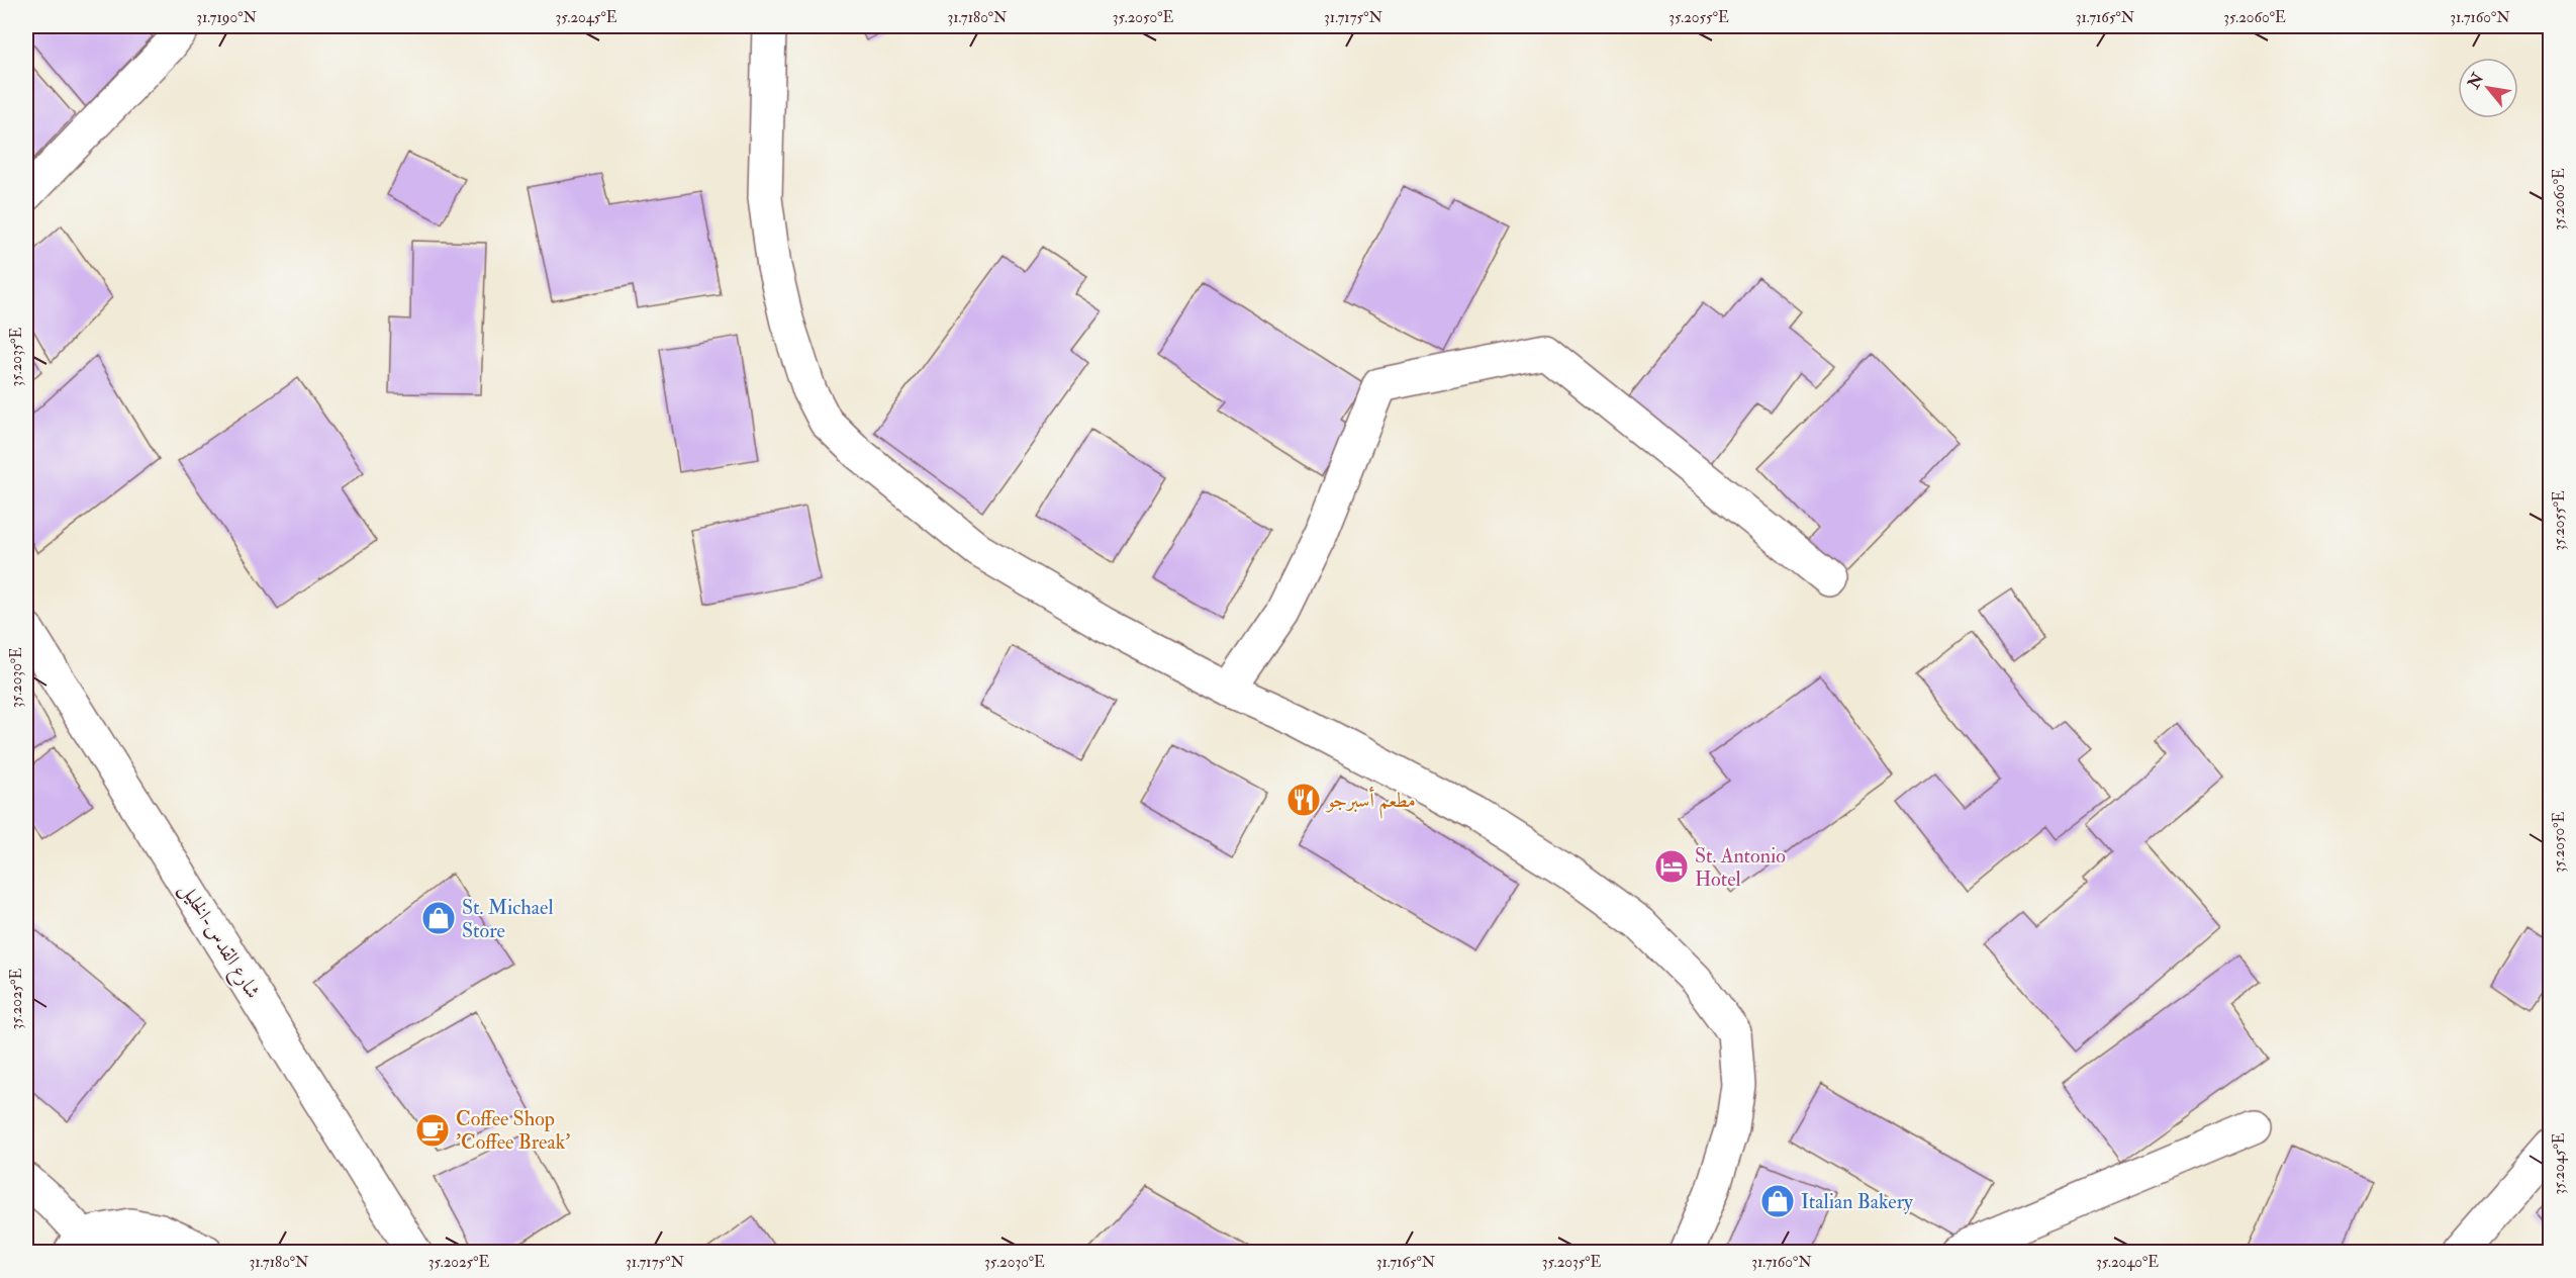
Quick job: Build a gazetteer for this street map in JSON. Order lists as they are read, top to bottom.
{
  "streets": {
    "street": ["شارع القدس-الخليل"]
  },
  "places": {
    "restaurant": ["مطعم أسبرجو"],
    "hotel": ["St. Antonio Hotel"],
    "shop": ["St. Michael Store", "Italian Bakery"],
    "cafe": ["Coffee Shop 'Coffee Break'"]
  },
  "north": "top left",
  "coordinates": [
    "31.7190°N",
    "35.2045°E",
    "31.7180°N",
    "35.2050°E",
    "31.7175°N",
    "35.2055°E",
    "31.7165°N",
    "35.2060°E",
    "31.7160°N",
    "35.2035°E",
    "35.2030°E",
    "35.2025°E",
    "35.2040°E"
  ]
}
